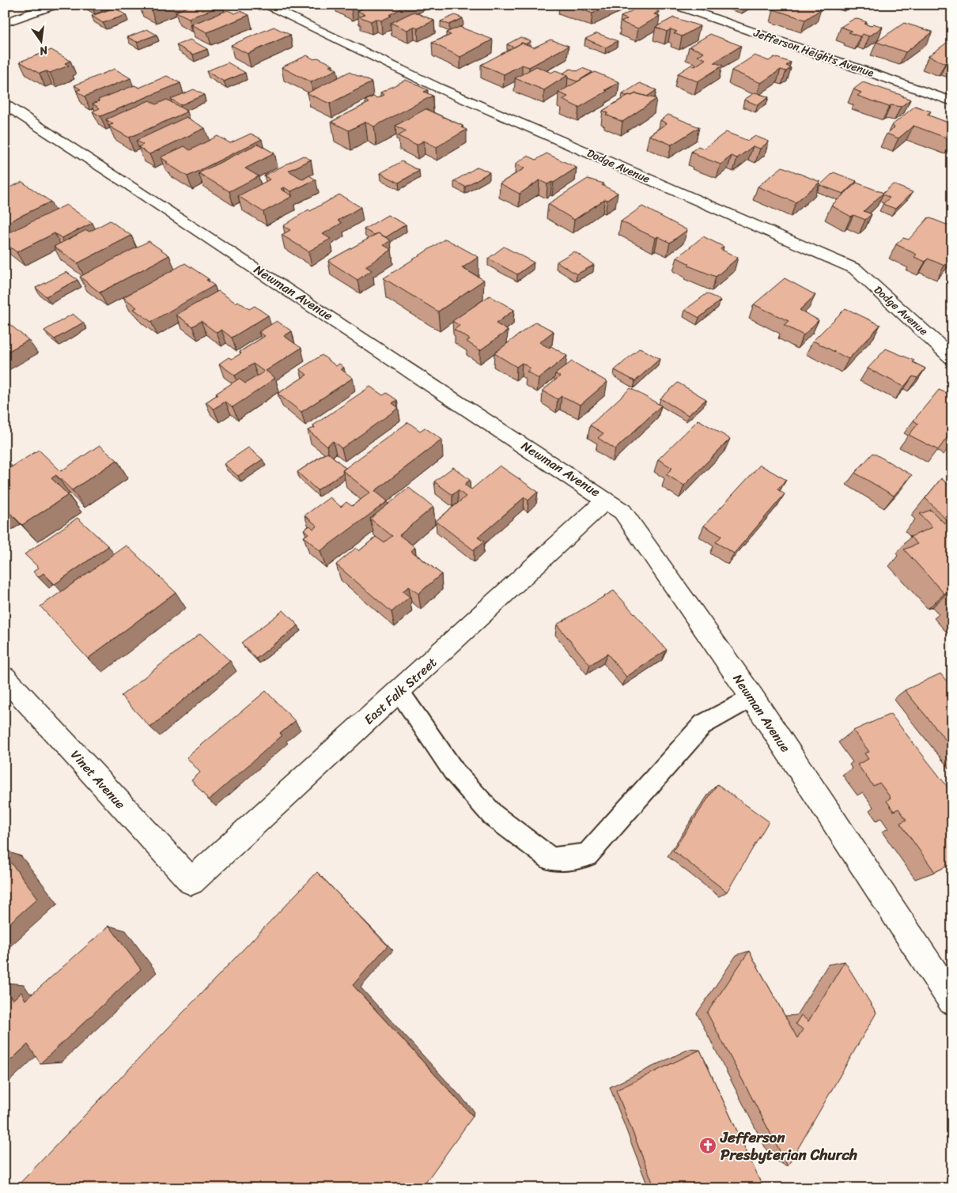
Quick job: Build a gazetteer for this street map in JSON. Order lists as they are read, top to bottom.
{
  "streets": {
    "street": [
      "Jefferson Heights Avenue",
      "Dodge Avenue",
      "Newman Avenue",
      "East Falk Street",
      "Vinet Avenue"
    ]
  },
  "crossings": [
    ["Newman Avenue", "East Falk Street"],
    ["East Falk Street", "Vinet Avenue"]
  ],
  "places": {
    "church": ["Jefferson Presbyterian Church"]
  },
  "north": "bottom"
}
